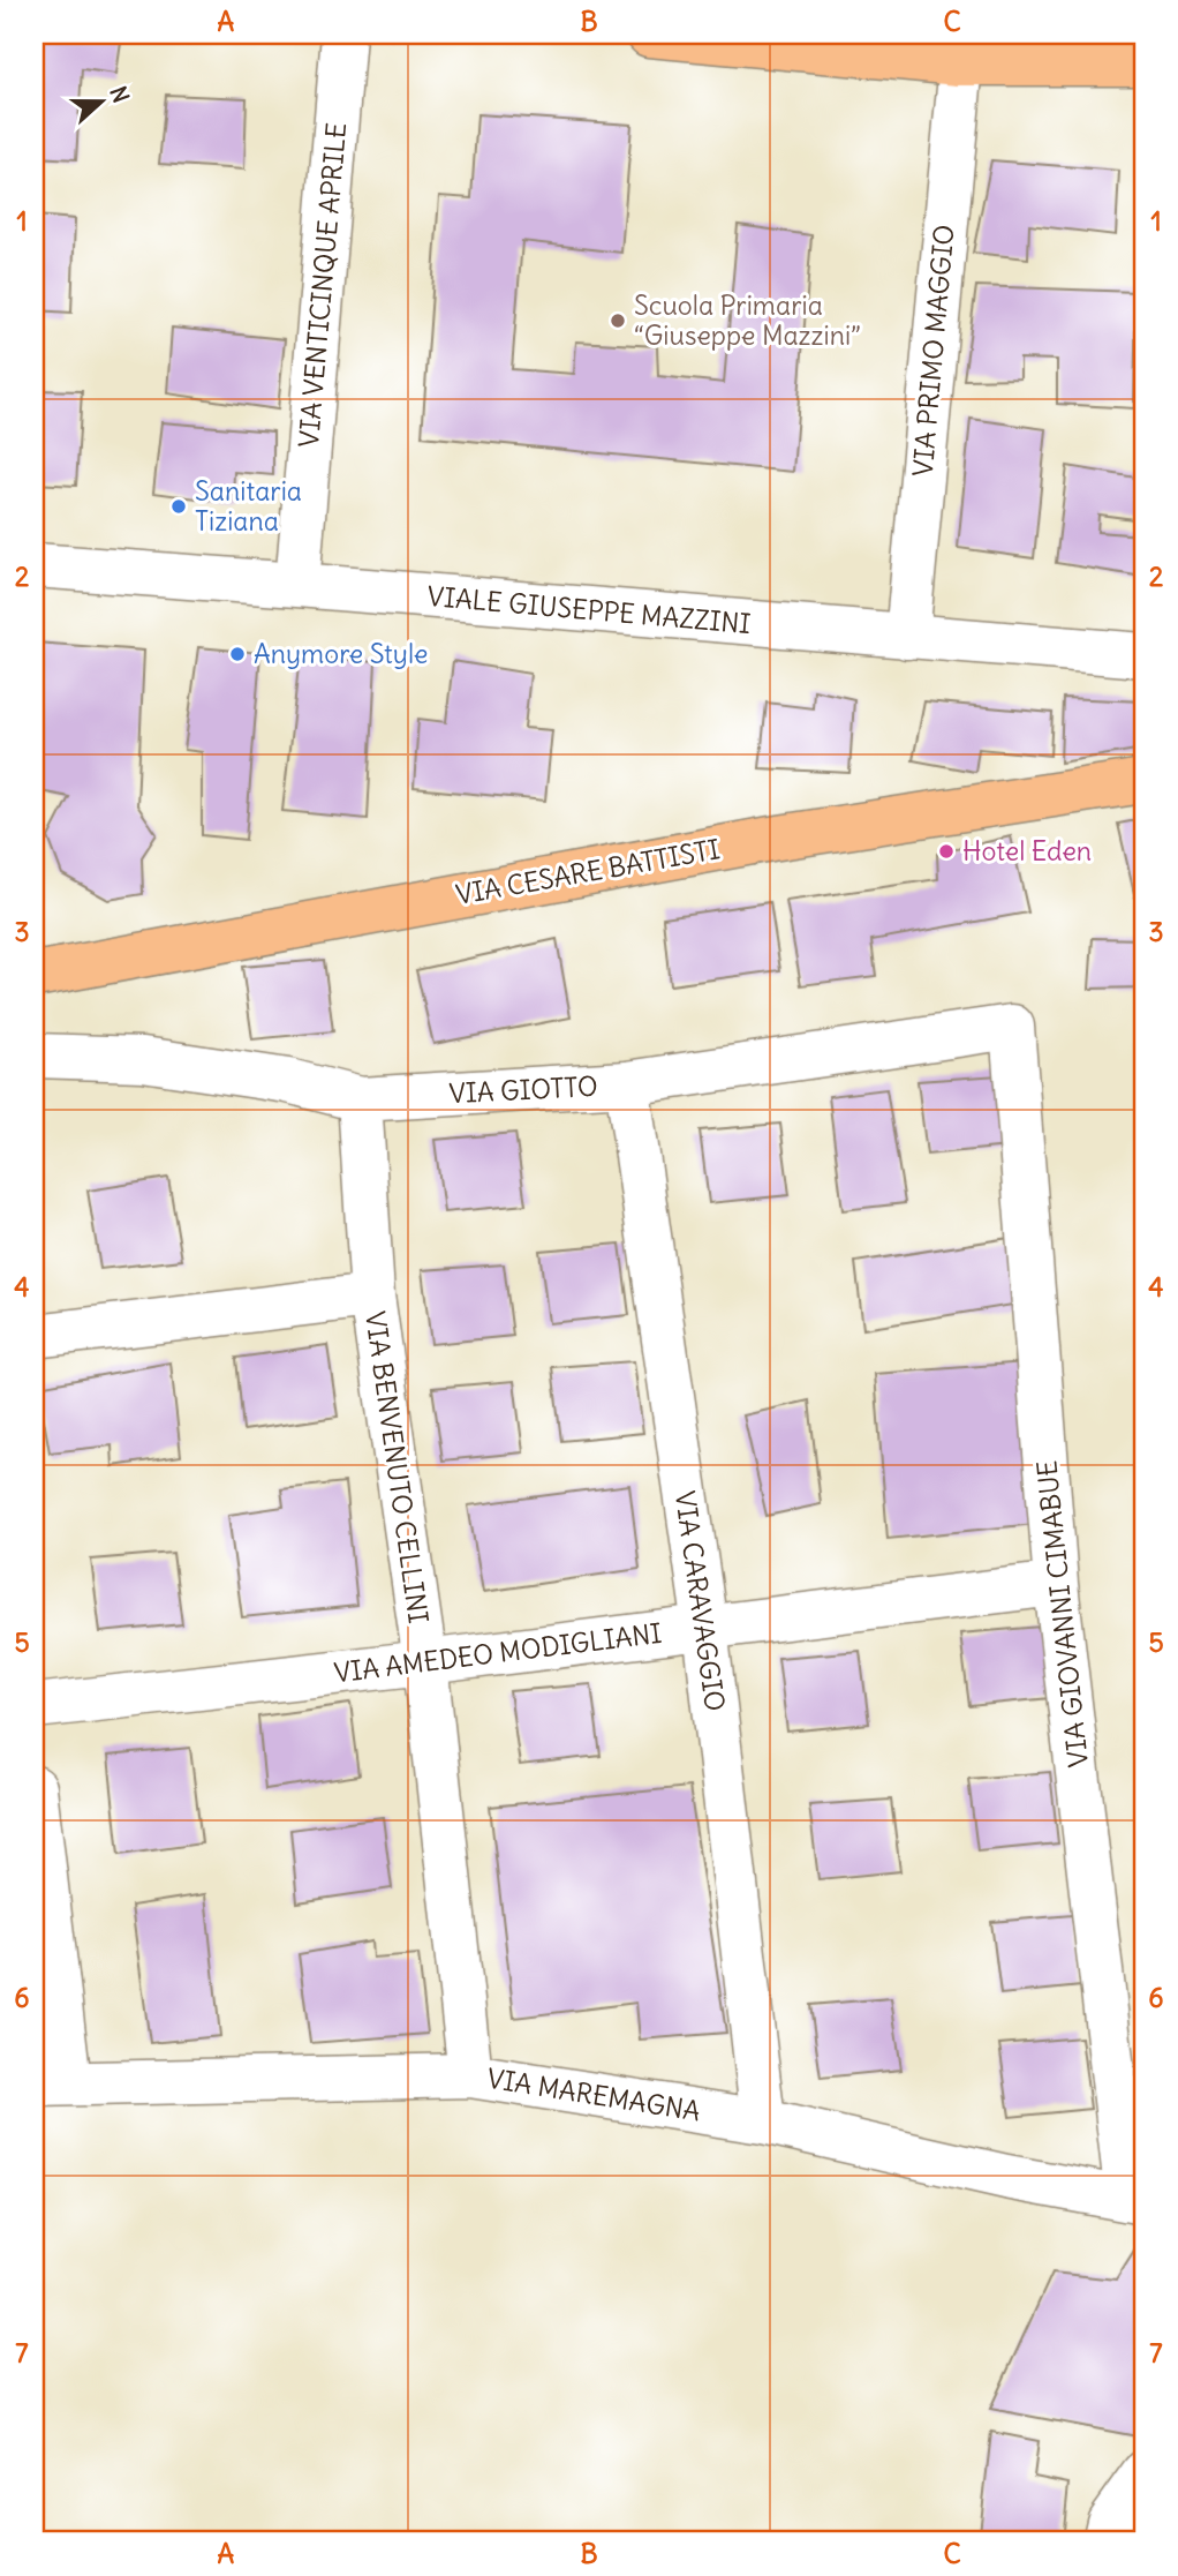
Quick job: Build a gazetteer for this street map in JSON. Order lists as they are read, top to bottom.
{
  "streets": {
    "main road": ["VIA CESARE BATTISTI"],
    "street": [
      "VIA VENTICINQUE APRILE",
      "VIA PRIMO MAGGIO",
      "VIALE GIUSEPPE MAZZINI",
      "VIA GIOTTO",
      "VIA BENVENUTO CELLINI",
      "VIA CARAVAGGIO",
      "VIA GIOVANNI CIMABUE",
      "VIA AMEDEO MODIGLIANI",
      "VIA MAREMAGNA"
    ]
  },
  "crossings": [
    ["VIA VENTICINQUE APRILE", "VIALE GIUSEPPE MAZZINI"],
    ["VIA PRIMO MAGGIO", "VIALE GIUSEPPE MAZZINI"],
    ["VIA GIOTTO", "VIA BENVENUTO CELLINI"],
    ["VIA GIOTTO", "VIA CARAVAGGIO"],
    ["VIA GIOTTO", "VIA GIOVANNI CIMABUE"],
    ["VIA BENVENUTO CELLINI", "VIA AMEDEO MODIGLIANI"],
    ["VIA BENVENUTO CELLINI", "VIA MAREMAGNA"],
    ["VIA CARAVAGGIO", "VIA AMEDEO MODIGLIANI"],
    ["VIA CARAVAGGIO", "VIA MAREMAGNA"],
    ["VIA GIOVANNI CIMABUE", "VIA AMEDEO MODIGLIANI"],
    ["VIA GIOVANNI CIMABUE", "VIA MAREMAGNA"]
  ],
  "places": [
    "Scuola Primaria “Giuseppe Mazzini”",
    "Sanitaria Tiziana",
    "Anymore Style",
    "Hotel Eden"
  ],
  "north": "right",
  "grid": {
    "columns": ["A", "B", "C"],
    "rows": [
      "1",
      "2",
      "3",
      "4",
      "5",
      "6",
      "7"
    ]
  }
}
